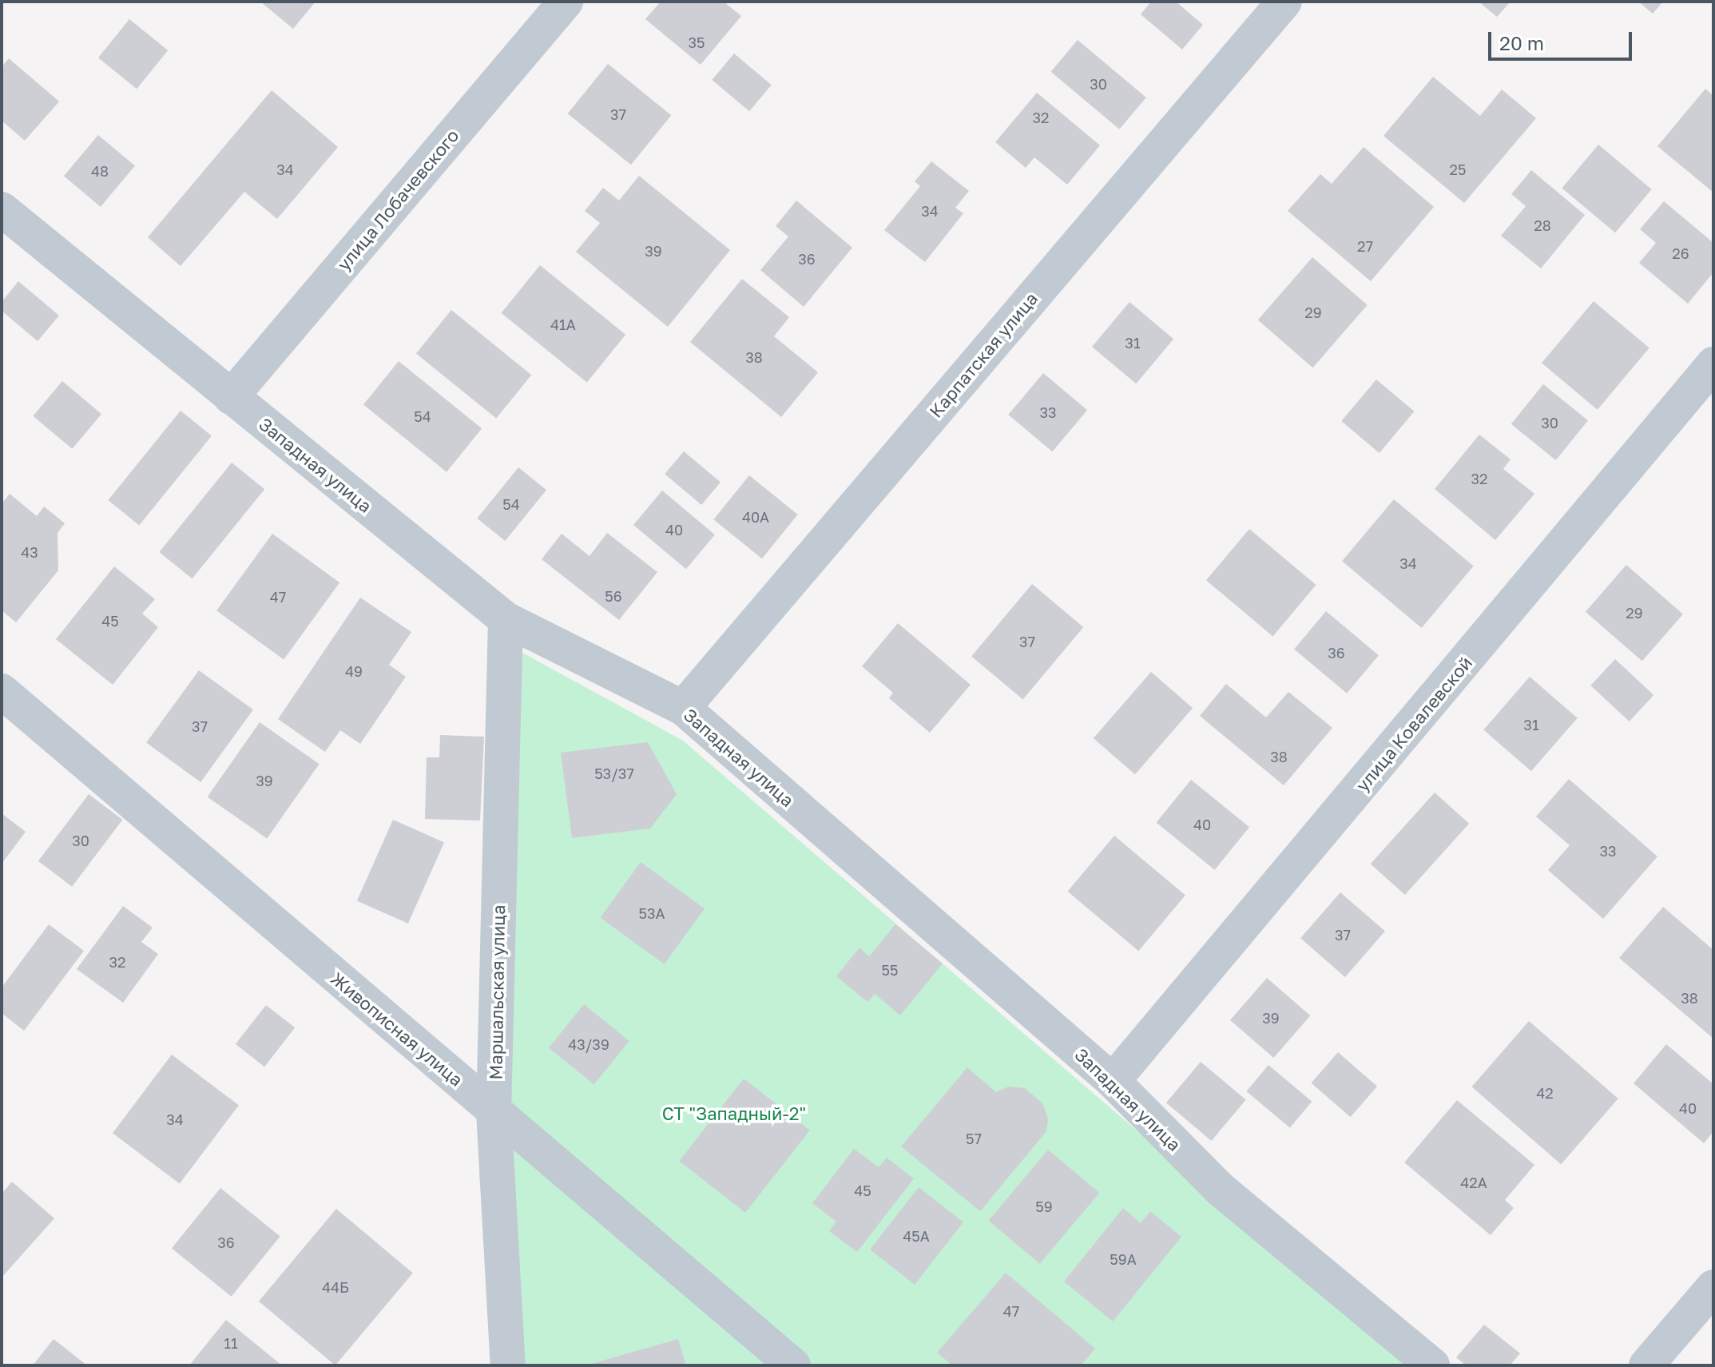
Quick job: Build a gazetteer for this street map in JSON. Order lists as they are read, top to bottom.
{
  "streets": {
    "street": [
      "улица Лобачевского",
      "Карпатская улица",
      "Западная улица",
      "улица Ковалевской",
      "Маршальская улица",
      "Живописная улица"
    ]
  },
  "crossings": [
    ["улица Лобачевского", "Западная улица"],
    ["Карпатская улица", "Западная улица"],
    ["Западная улица", "улица Ковалевской"],
    ["Западная улица", "Маршальская улица"],
    ["Маршальская улица", "Живописная улица"]
  ],
  "parks": ["СТ \"Западный-2\""],
  "house_numbers": [
    "35",
    "30",
    "37",
    "32",
    "34",
    "25",
    "48",
    "34",
    "28",
    "27",
    "39",
    "26",
    "36",
    "29",
    "41А",
    "31",
    "38",
    "33",
    "54",
    "30",
    "32",
    "54",
    "40А",
    "40",
    "43",
    "34",
    "56",
    "47",
    "29",
    "45",
    "37",
    "36",
    "49",
    "31",
    "37",
    "38",
    "53/37",
    "39",
    "40",
    "30",
    "33",
    "53А",
    "37",
    "32",
    "55",
    "38",
    "39",
    "43/39",
    "42",
    "40",
    "34",
    "57",
    "42А",
    "45",
    "59",
    "45А",
    "36",
    "59А",
    "44Б",
    "47",
    "11"
  ],
  "scale_bar": "20 m"
}
